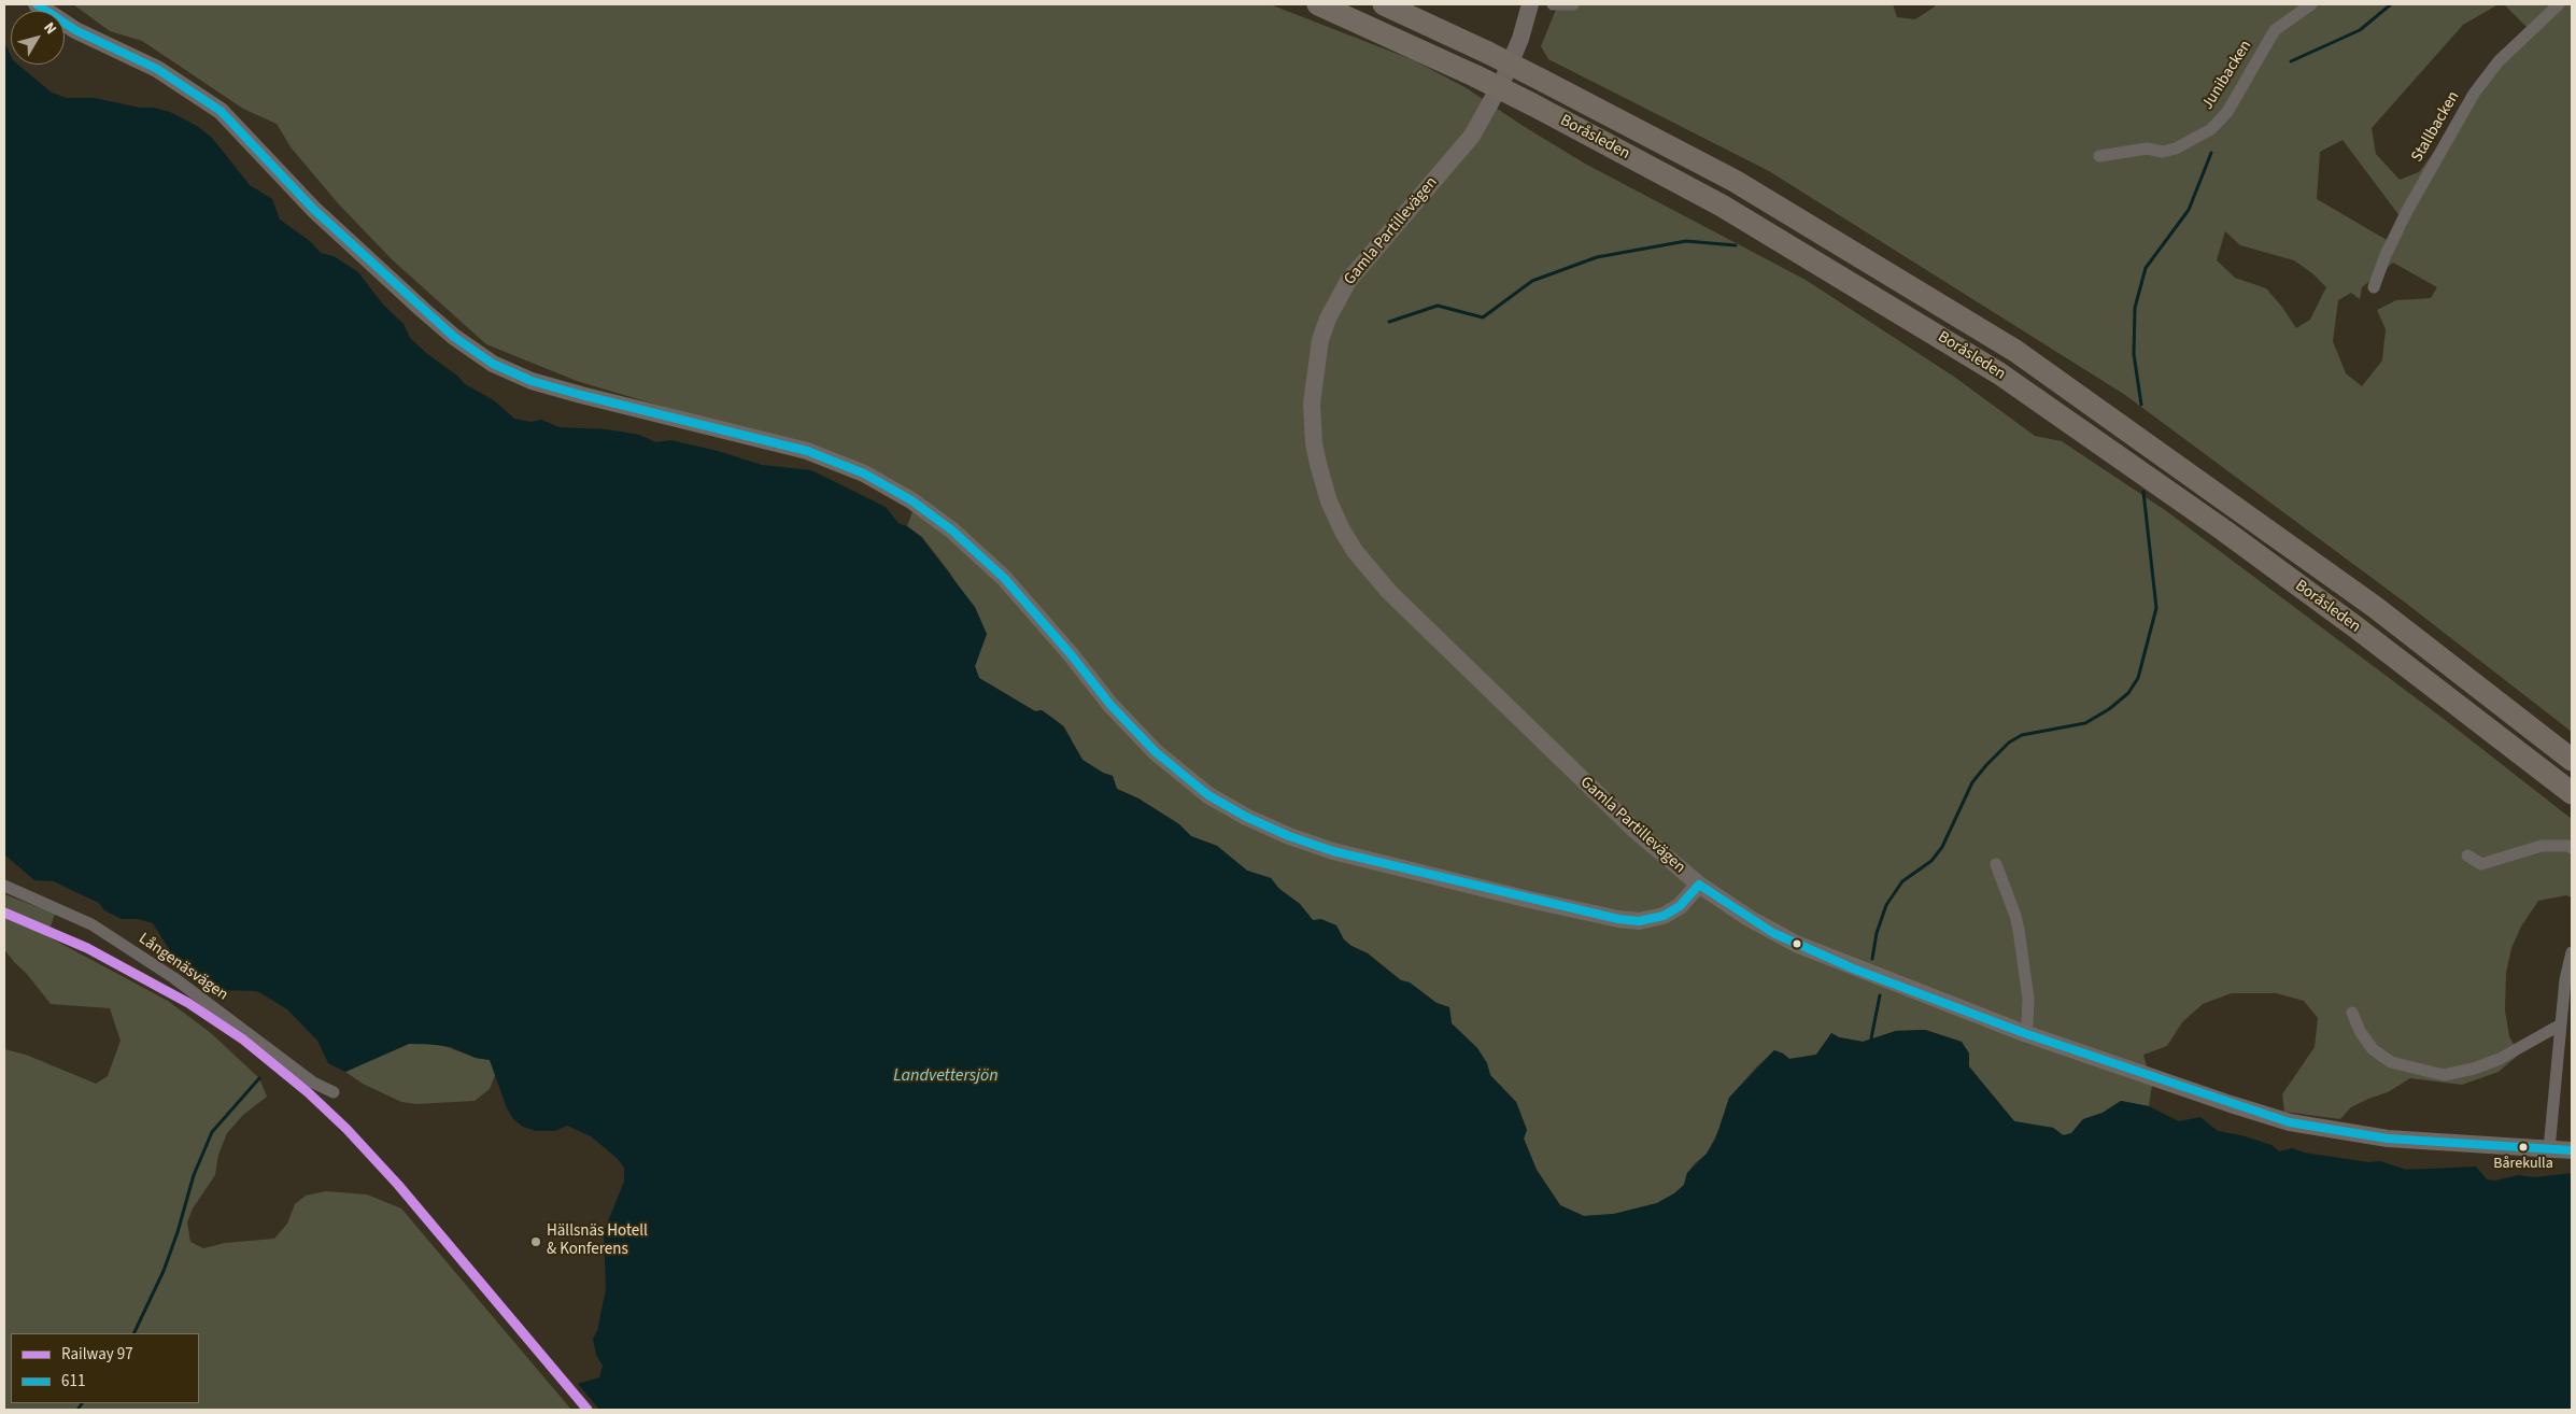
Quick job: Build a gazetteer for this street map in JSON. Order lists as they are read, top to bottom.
{
  "streets": {
    "highway": ["Boråsleden"],
    "street": [
      "Junibacken",
      "Stallbacken",
      "Gamla Partillevägen",
      "Långenäsvägen"
    ]
  },
  "water": ["Landvettersjön"],
  "places": ["Bårekulla", "Hällsnäs Hotell & Konferens"],
  "lines": ["transit line 611", "rail line 97"],
  "legend": ["Railway 97", "611"],
  "north": "top right"
}
